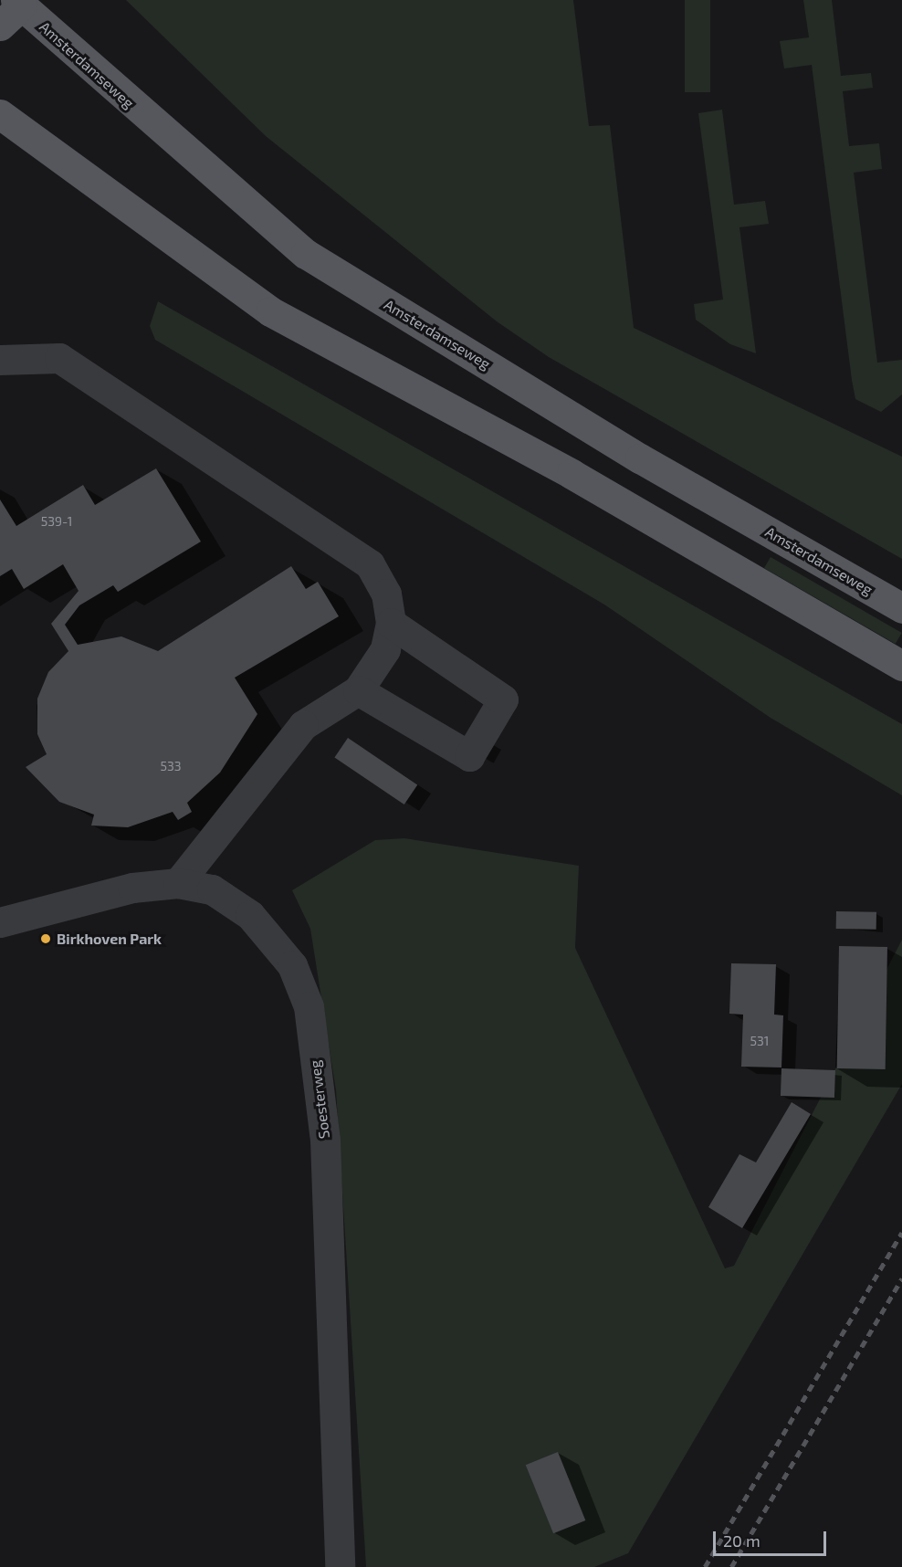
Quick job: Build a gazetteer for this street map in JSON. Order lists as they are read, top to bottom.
{
  "streets": {
    "main road": ["Amsterdamseweg"],
    "street": ["Soesterweg"]
  },
  "places": ["Birkhoven Park"],
  "house_numbers": ["539-1", "533", "531"],
  "scale_bar": "20 m"
}
